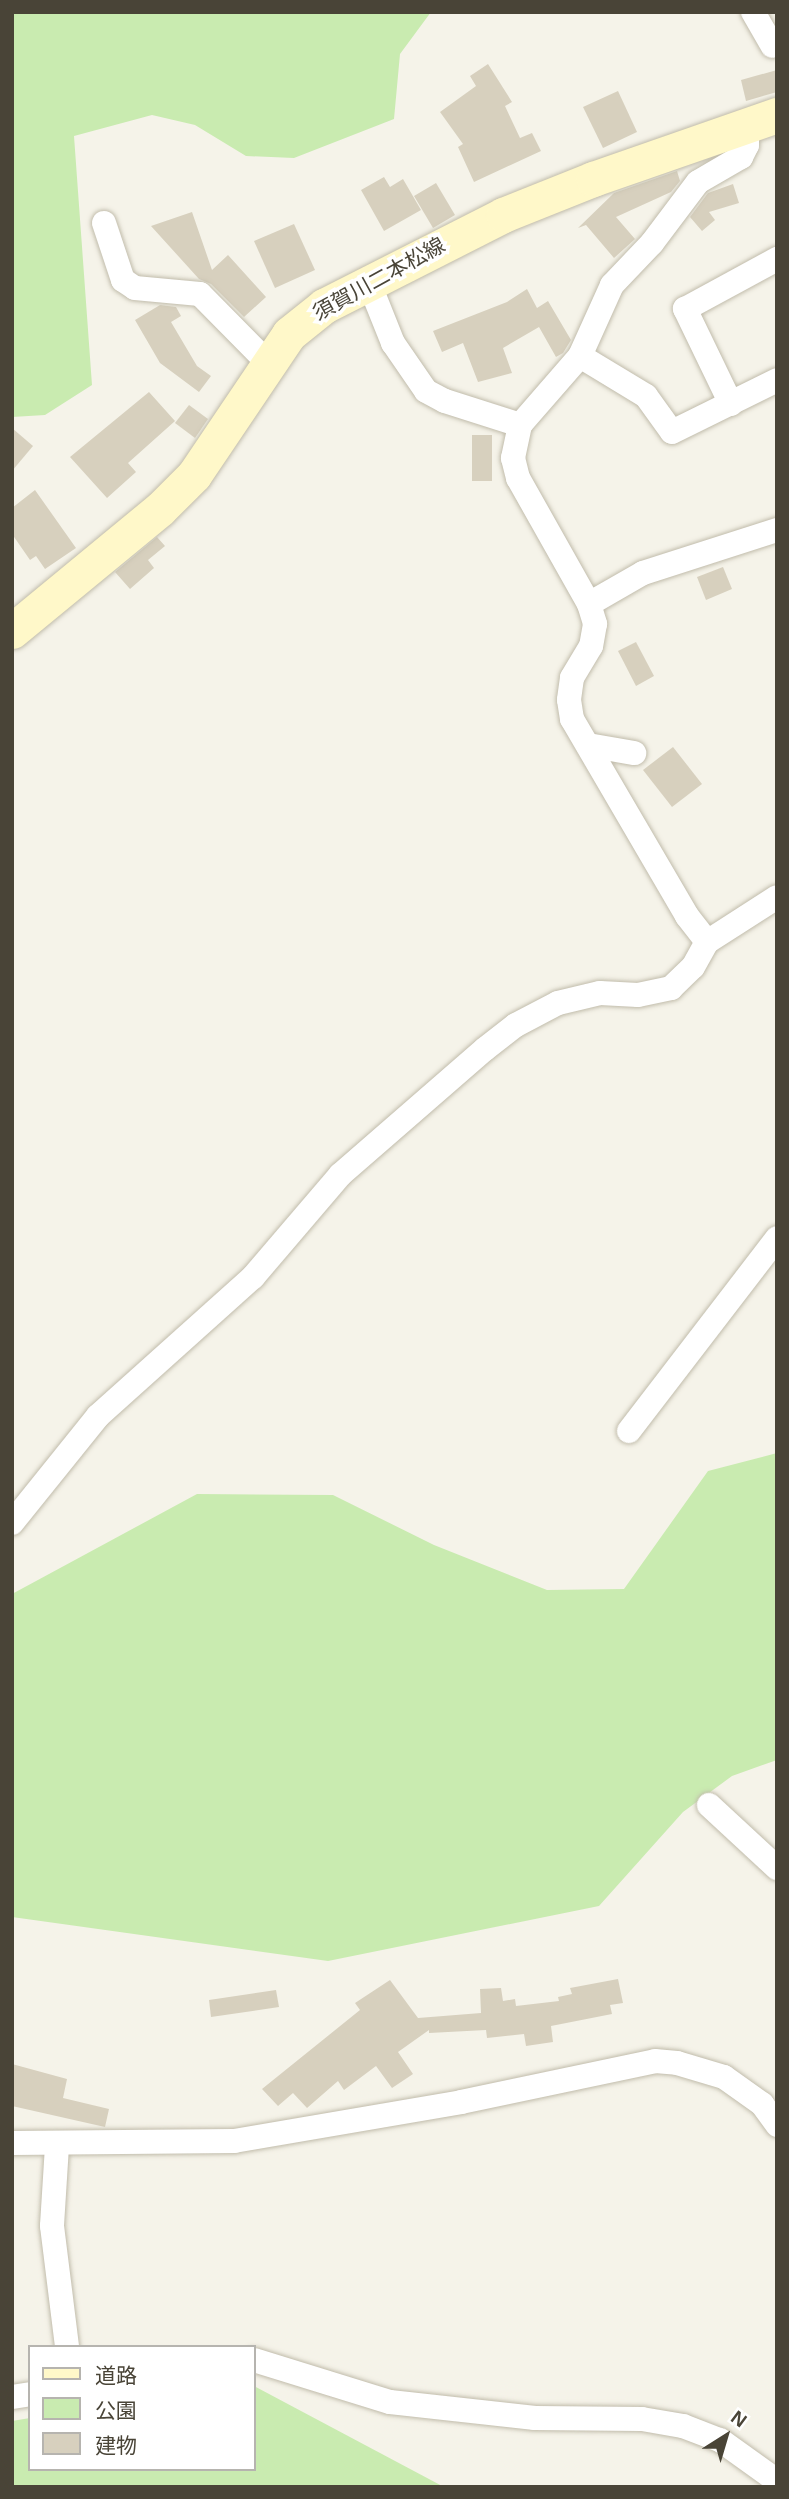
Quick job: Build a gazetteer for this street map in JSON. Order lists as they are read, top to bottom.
{
  "streets": {
    "main road": ["須賀川二本松線"]
  },
  "legend": ["道路", "公園", "建物"],
  "north": "top right"
}
